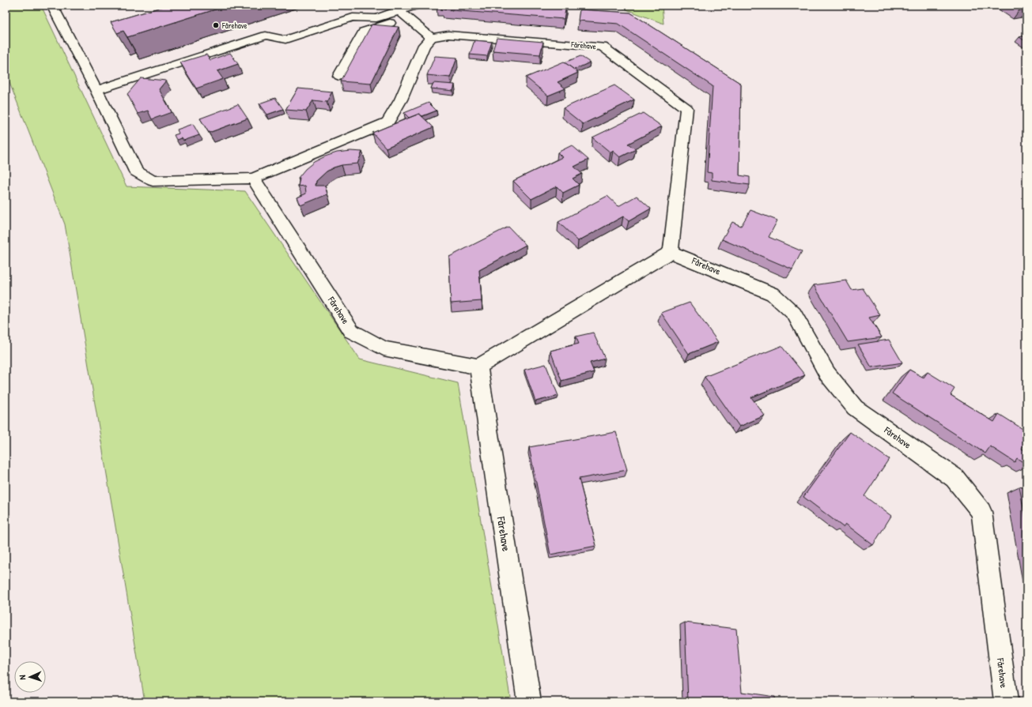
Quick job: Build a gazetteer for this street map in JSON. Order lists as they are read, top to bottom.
{
  "streets": {
    "street": ["Fårehave"]
  },
  "places": ["Fårehave"],
  "north": "left"
}
